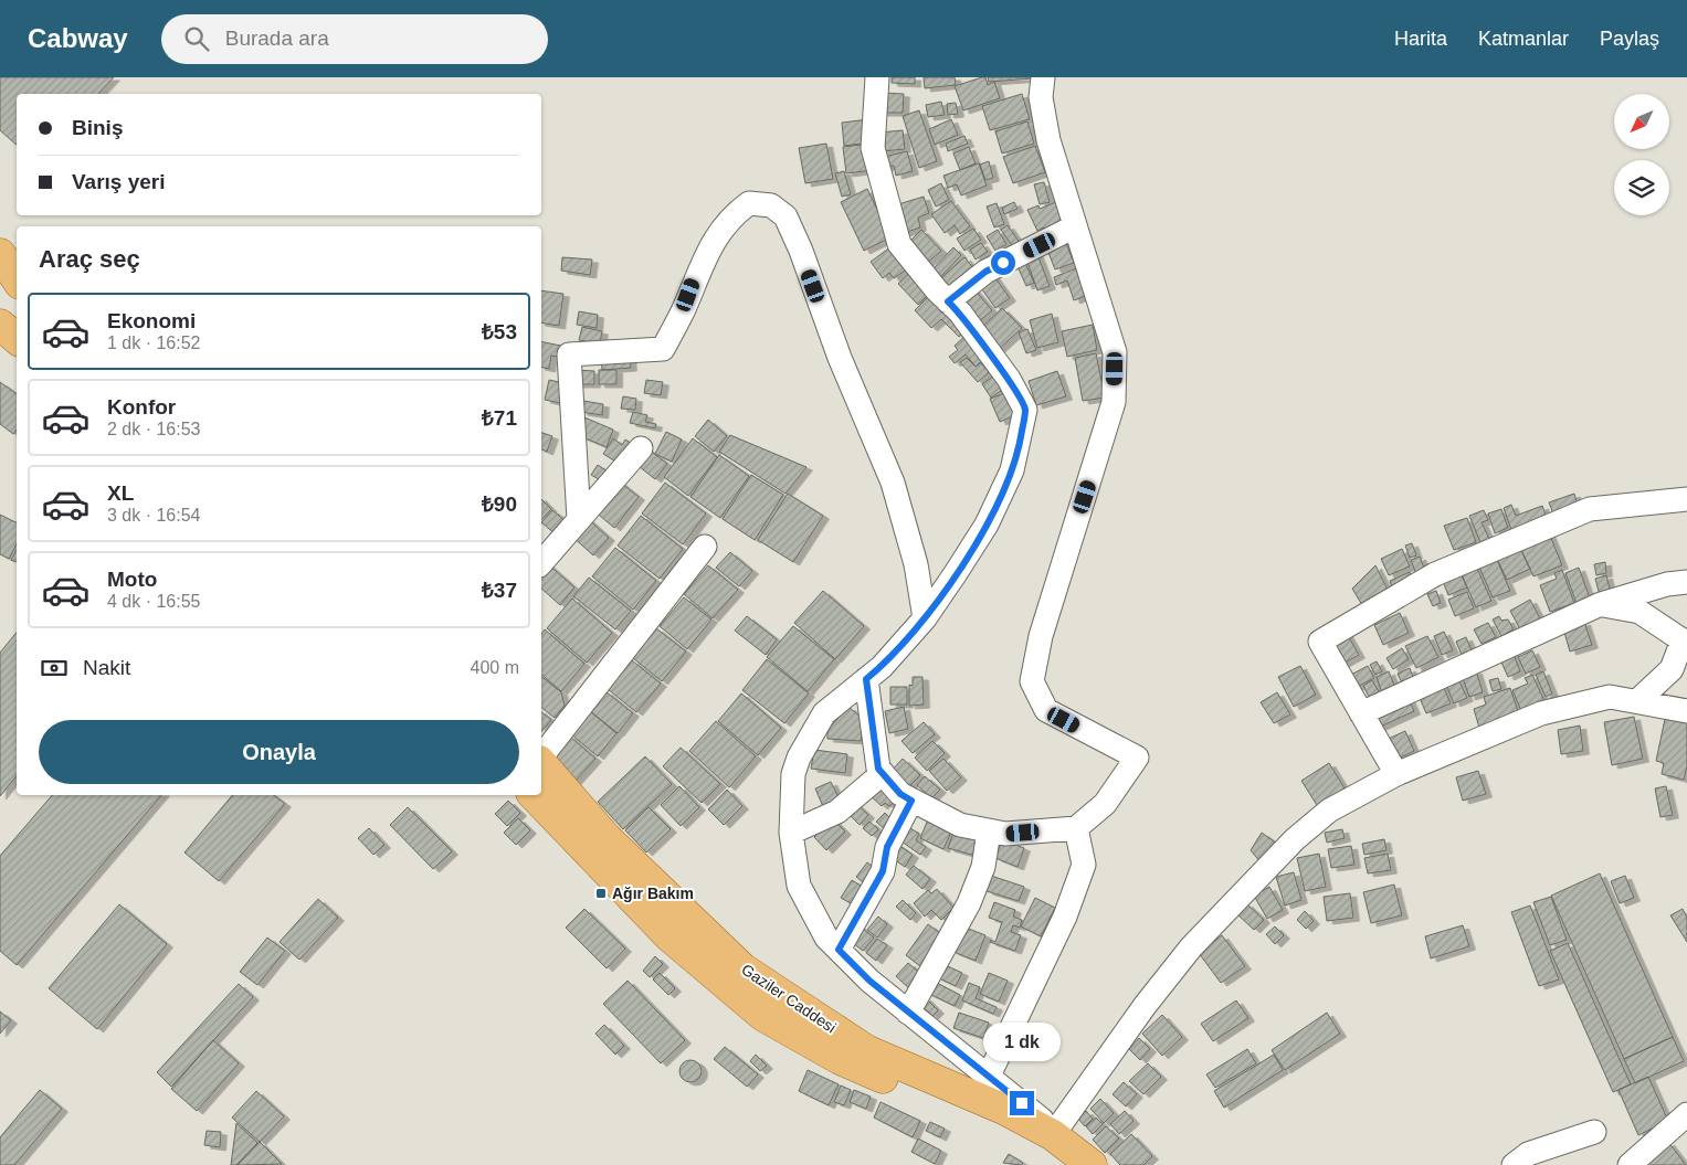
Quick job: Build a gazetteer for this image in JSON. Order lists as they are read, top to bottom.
{
  "streets": {
    "main road": ["Gaziler Caddesi"]
  },
  "places": {
    "transit": ["Ağır Bakım"]
  },
  "north": "bottom left",
  "page": {
    "header": "Cabway",
    "search": "Burada ara",
    "nav": ["Harita", "Katmanlar", "Paylaş"],
    "banner": ["Biniş", "Varış yeri"],
    "heading": "Araç seç",
    "list": [
      {
        "name": "Ekonomi",
        "note": "1 dk · 16:52",
        "value": "₺53"
      },
      {
        "name": "Konfor",
        "note": "2 dk · 16:53",
        "value": "₺71"
      },
      {
        "name": "XL",
        "note": "3 dk · 16:54",
        "value": "₺90"
      },
      {
        "name": "Moto",
        "note": "4 dk · 16:55",
        "value": "₺37"
      }
    ],
    "pay": ["Nakit", "400 m"],
    "buttons": "Onayla",
    "bubble": "1 dk"
  }
}
